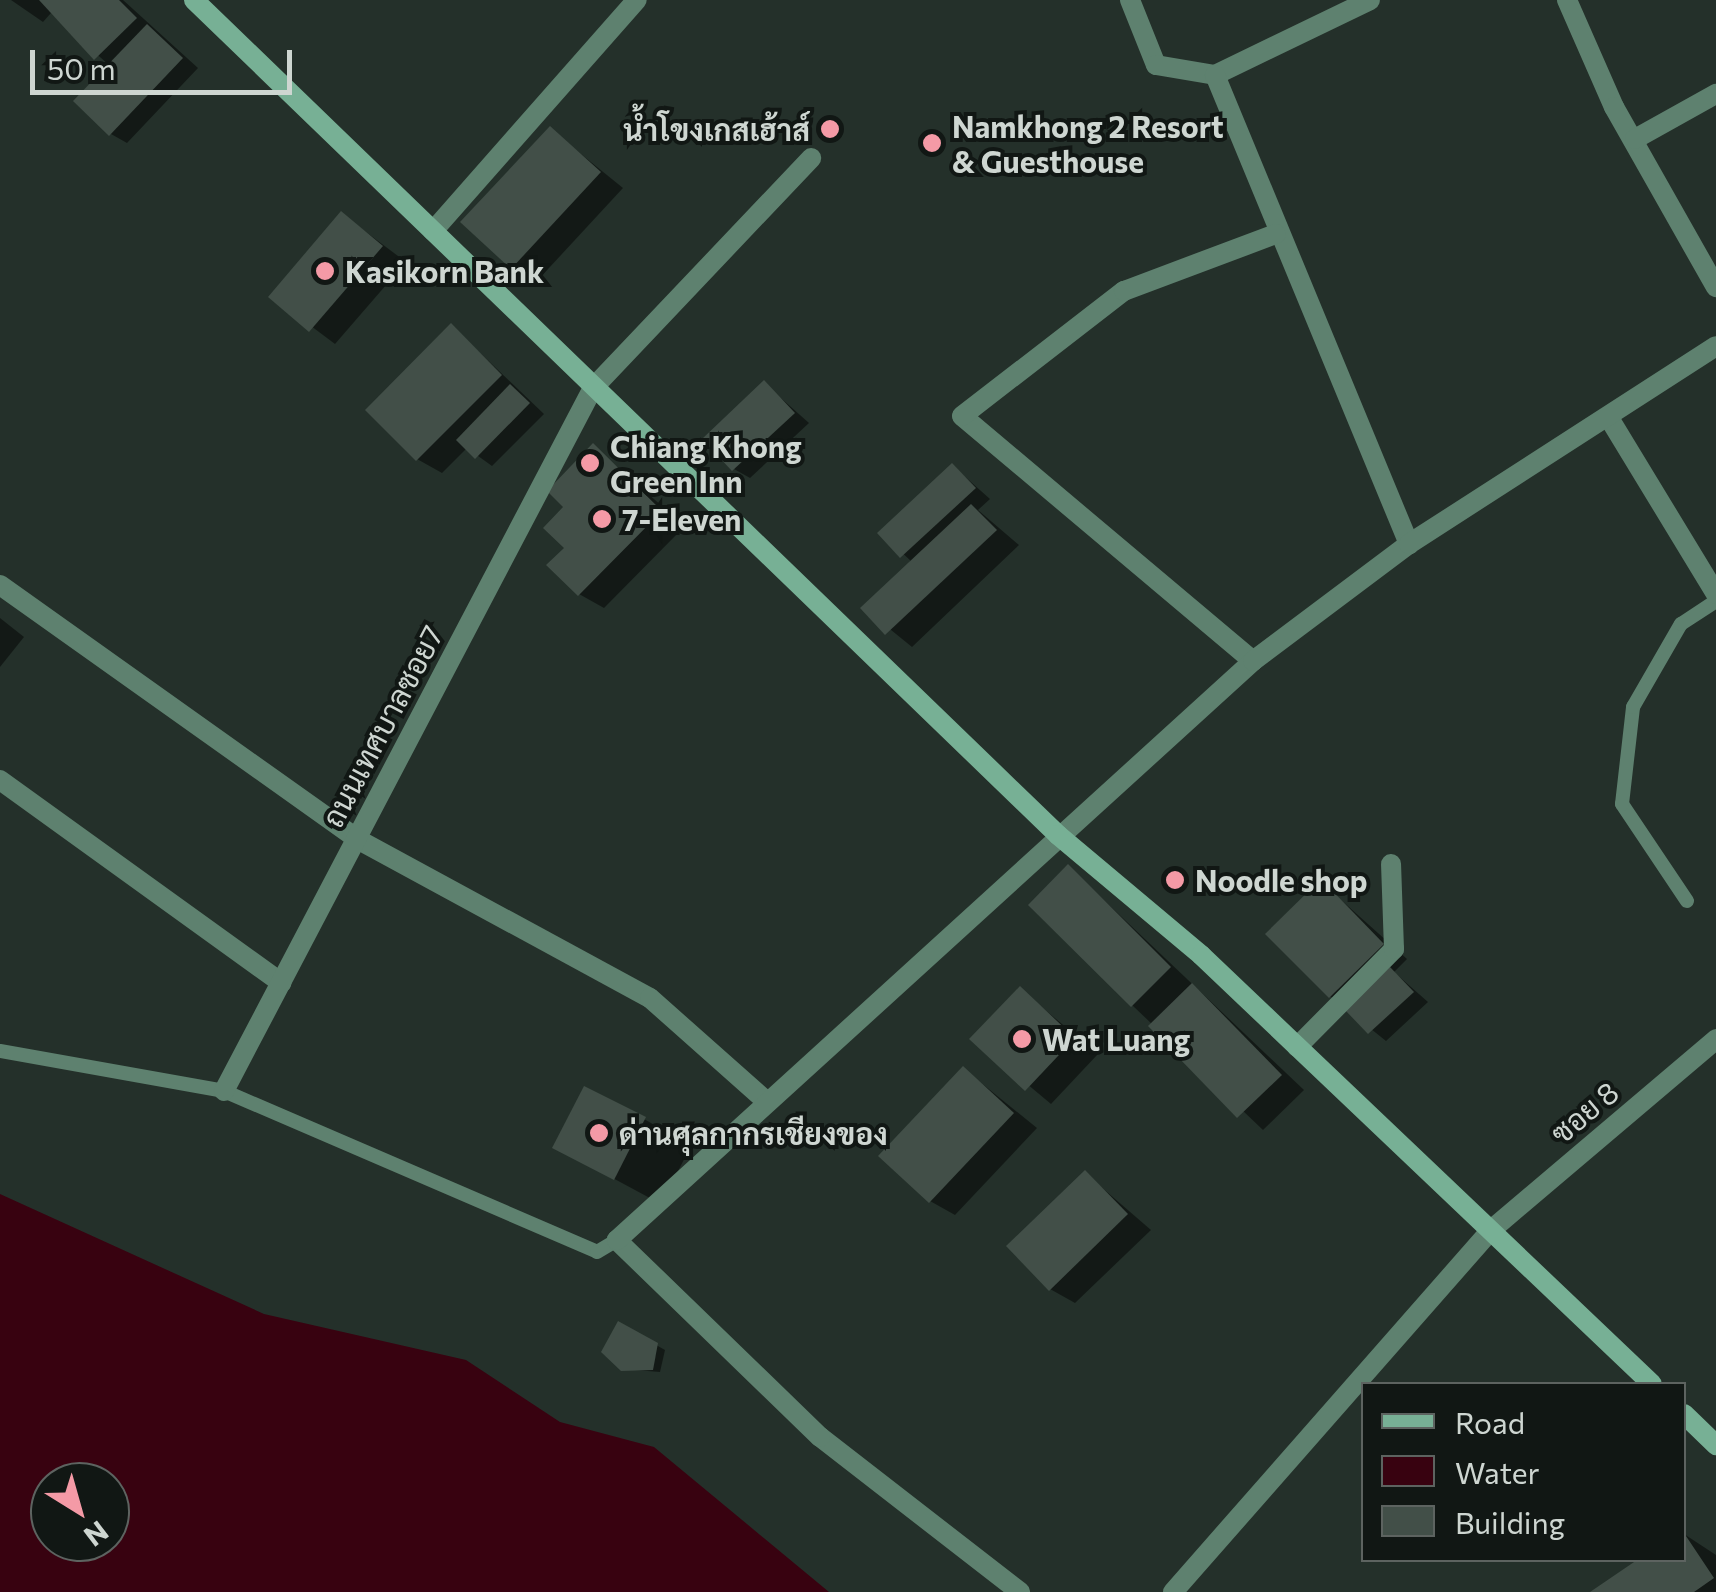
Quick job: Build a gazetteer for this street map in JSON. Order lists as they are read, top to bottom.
{
  "streets": {
    "street": ["ถนนเทศบาลซอย7", "ซอย 8"]
  },
  "places": [
    "น้ำโขงเกสเฮ้าส์",
    "Namkhong 2 Resort & Guesthouse",
    "Kasikorn Bank",
    "Chiang Khong Green Inn",
    "7-Eleven",
    "Noodle shop",
    "Wat Luang",
    "ด่านศุลกากรเชียงของ"
  ],
  "legend": ["Road", "Water", "Building"],
  "scale_bar": "50 m",
  "north": "bottom right"
}
